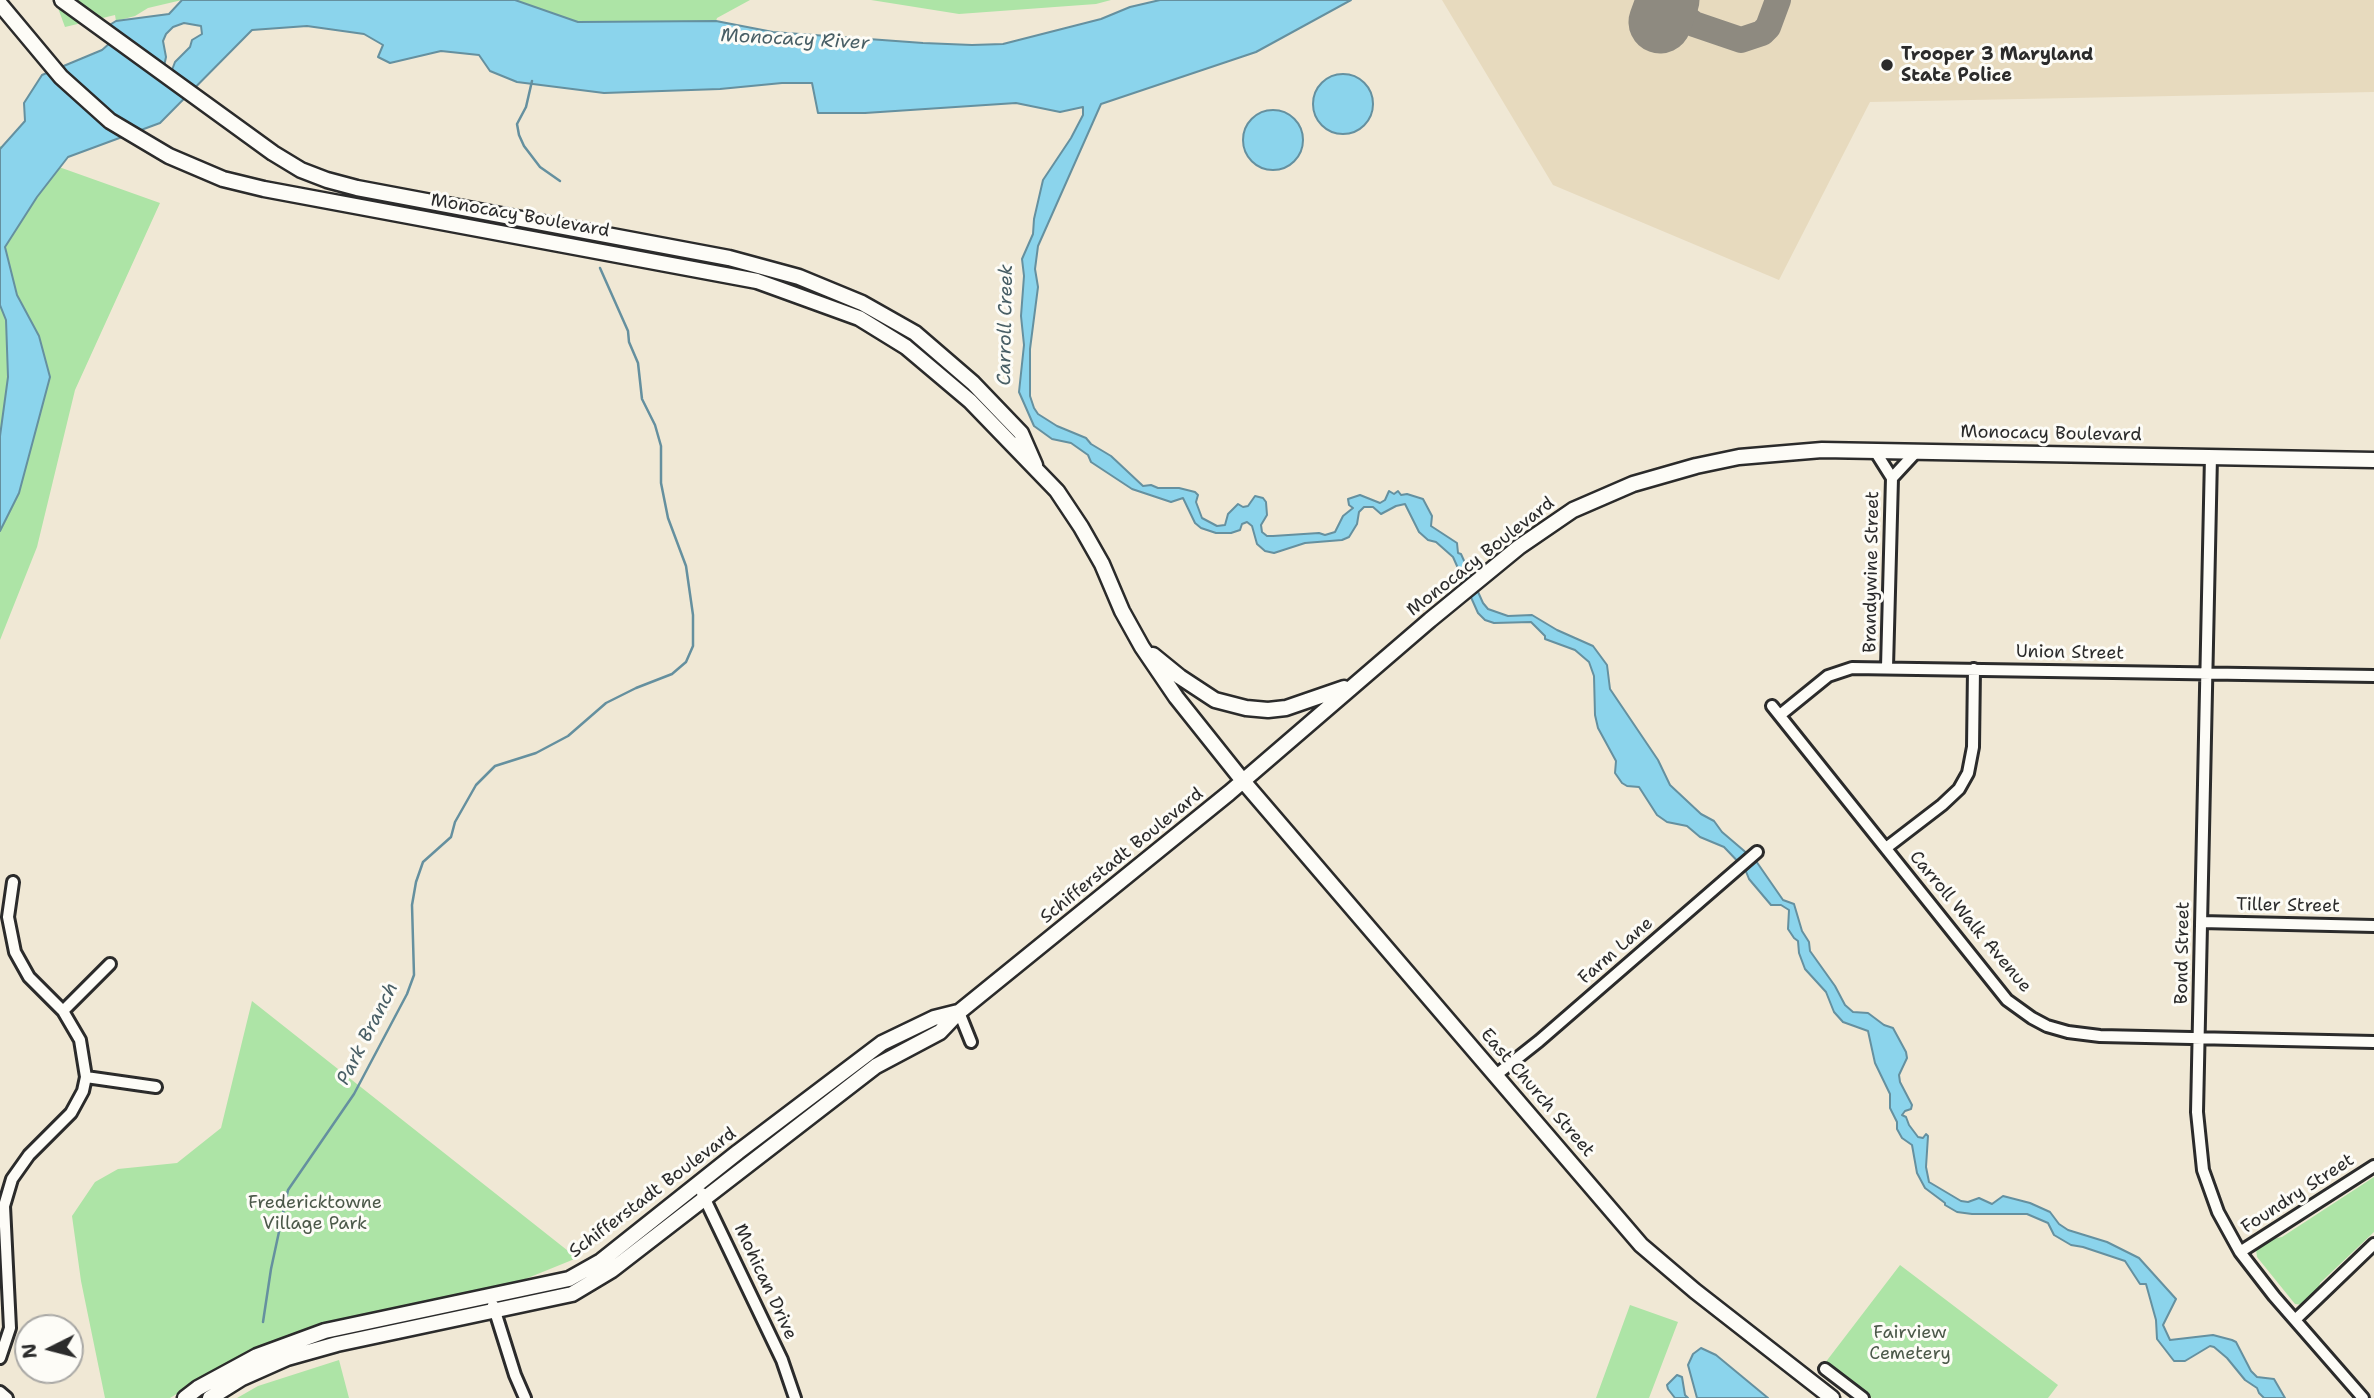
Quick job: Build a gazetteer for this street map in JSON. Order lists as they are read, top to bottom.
{
  "streets": {
    "main road": ["Monocacy Boulevard", "Schifferstadt Boulevard", "East Church Street"],
    "street": [
      "Brandywine Street",
      "Union Street",
      "Tiller Street",
      "Carroll Walk Avenue",
      "Farm Lane",
      "Bond Street",
      "Foundry Street",
      "Mohican Drive"
    ]
  },
  "crossings": [
    ["Monocacy Boulevard", "Brandywine Street"],
    ["Monocacy Boulevard", "Schifferstadt Boulevard"],
    ["Monocacy Boulevard", "Bond Street"],
    ["Monocacy Boulevard", "East Church Street"],
    ["Brandywine Street", "Union Street"],
    ["Union Street", "Carroll Walk Avenue"],
    ["Union Street", "Bond Street"],
    ["Schifferstadt Boulevard", "East Church Street"],
    ["Schifferstadt Boulevard", "Mohican Drive"],
    ["Tiller Street", "Bond Street"],
    ["Carroll Walk Avenue", "Bond Street"],
    ["Farm Lane", "East Church Street"],
    ["Bond Street", "Foundry Street"]
  ],
  "water": ["Monocacy River", "Carroll Creek", "Park Branch"],
  "parks": ["Fredericktowne Village Park", "Fairview Cemetery"],
  "places": ["Trooper 3 Maryland State Police"],
  "north": "left"
}
